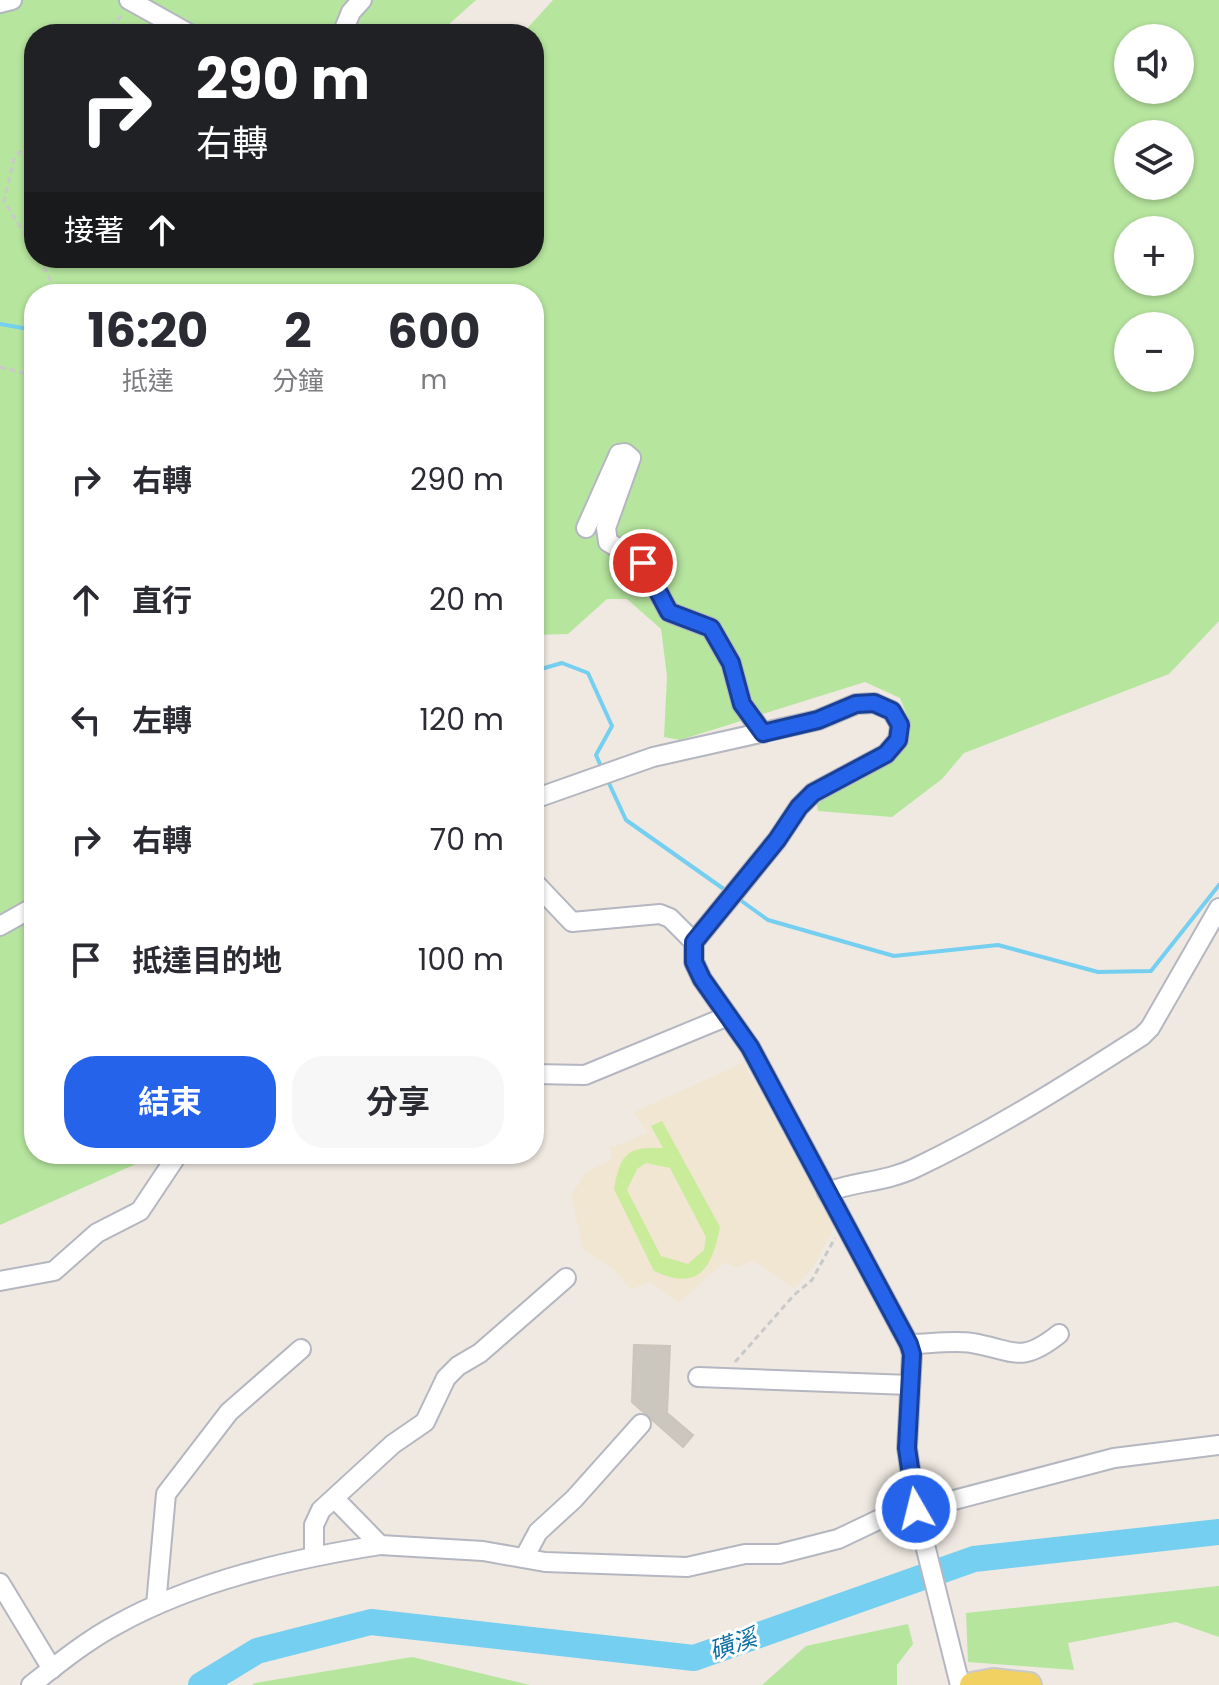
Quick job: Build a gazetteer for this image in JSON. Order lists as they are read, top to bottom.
{
  "water": ["磺溪"],
  "page": {
    "map_buttons": ["+", "−"],
    "turn": ["290 m", "右轉"],
    "then": "接著",
    "eta": [
      "16:20",
      "抵達",
      "2",
      "分鐘",
      "600",
      "m"
    ],
    "list": [
      {
        "name": "右轉",
        "value": "290 m"
      },
      {
        "name": "直行",
        "value": "20 m"
      },
      {
        "name": "左轉",
        "value": "120 m"
      },
      {
        "name": "右轉",
        "value": "70 m"
      },
      {
        "name": "抵達目的地",
        "value": "100 m"
      }
    ],
    "buttons": ["結束", "分享"]
  }
}
